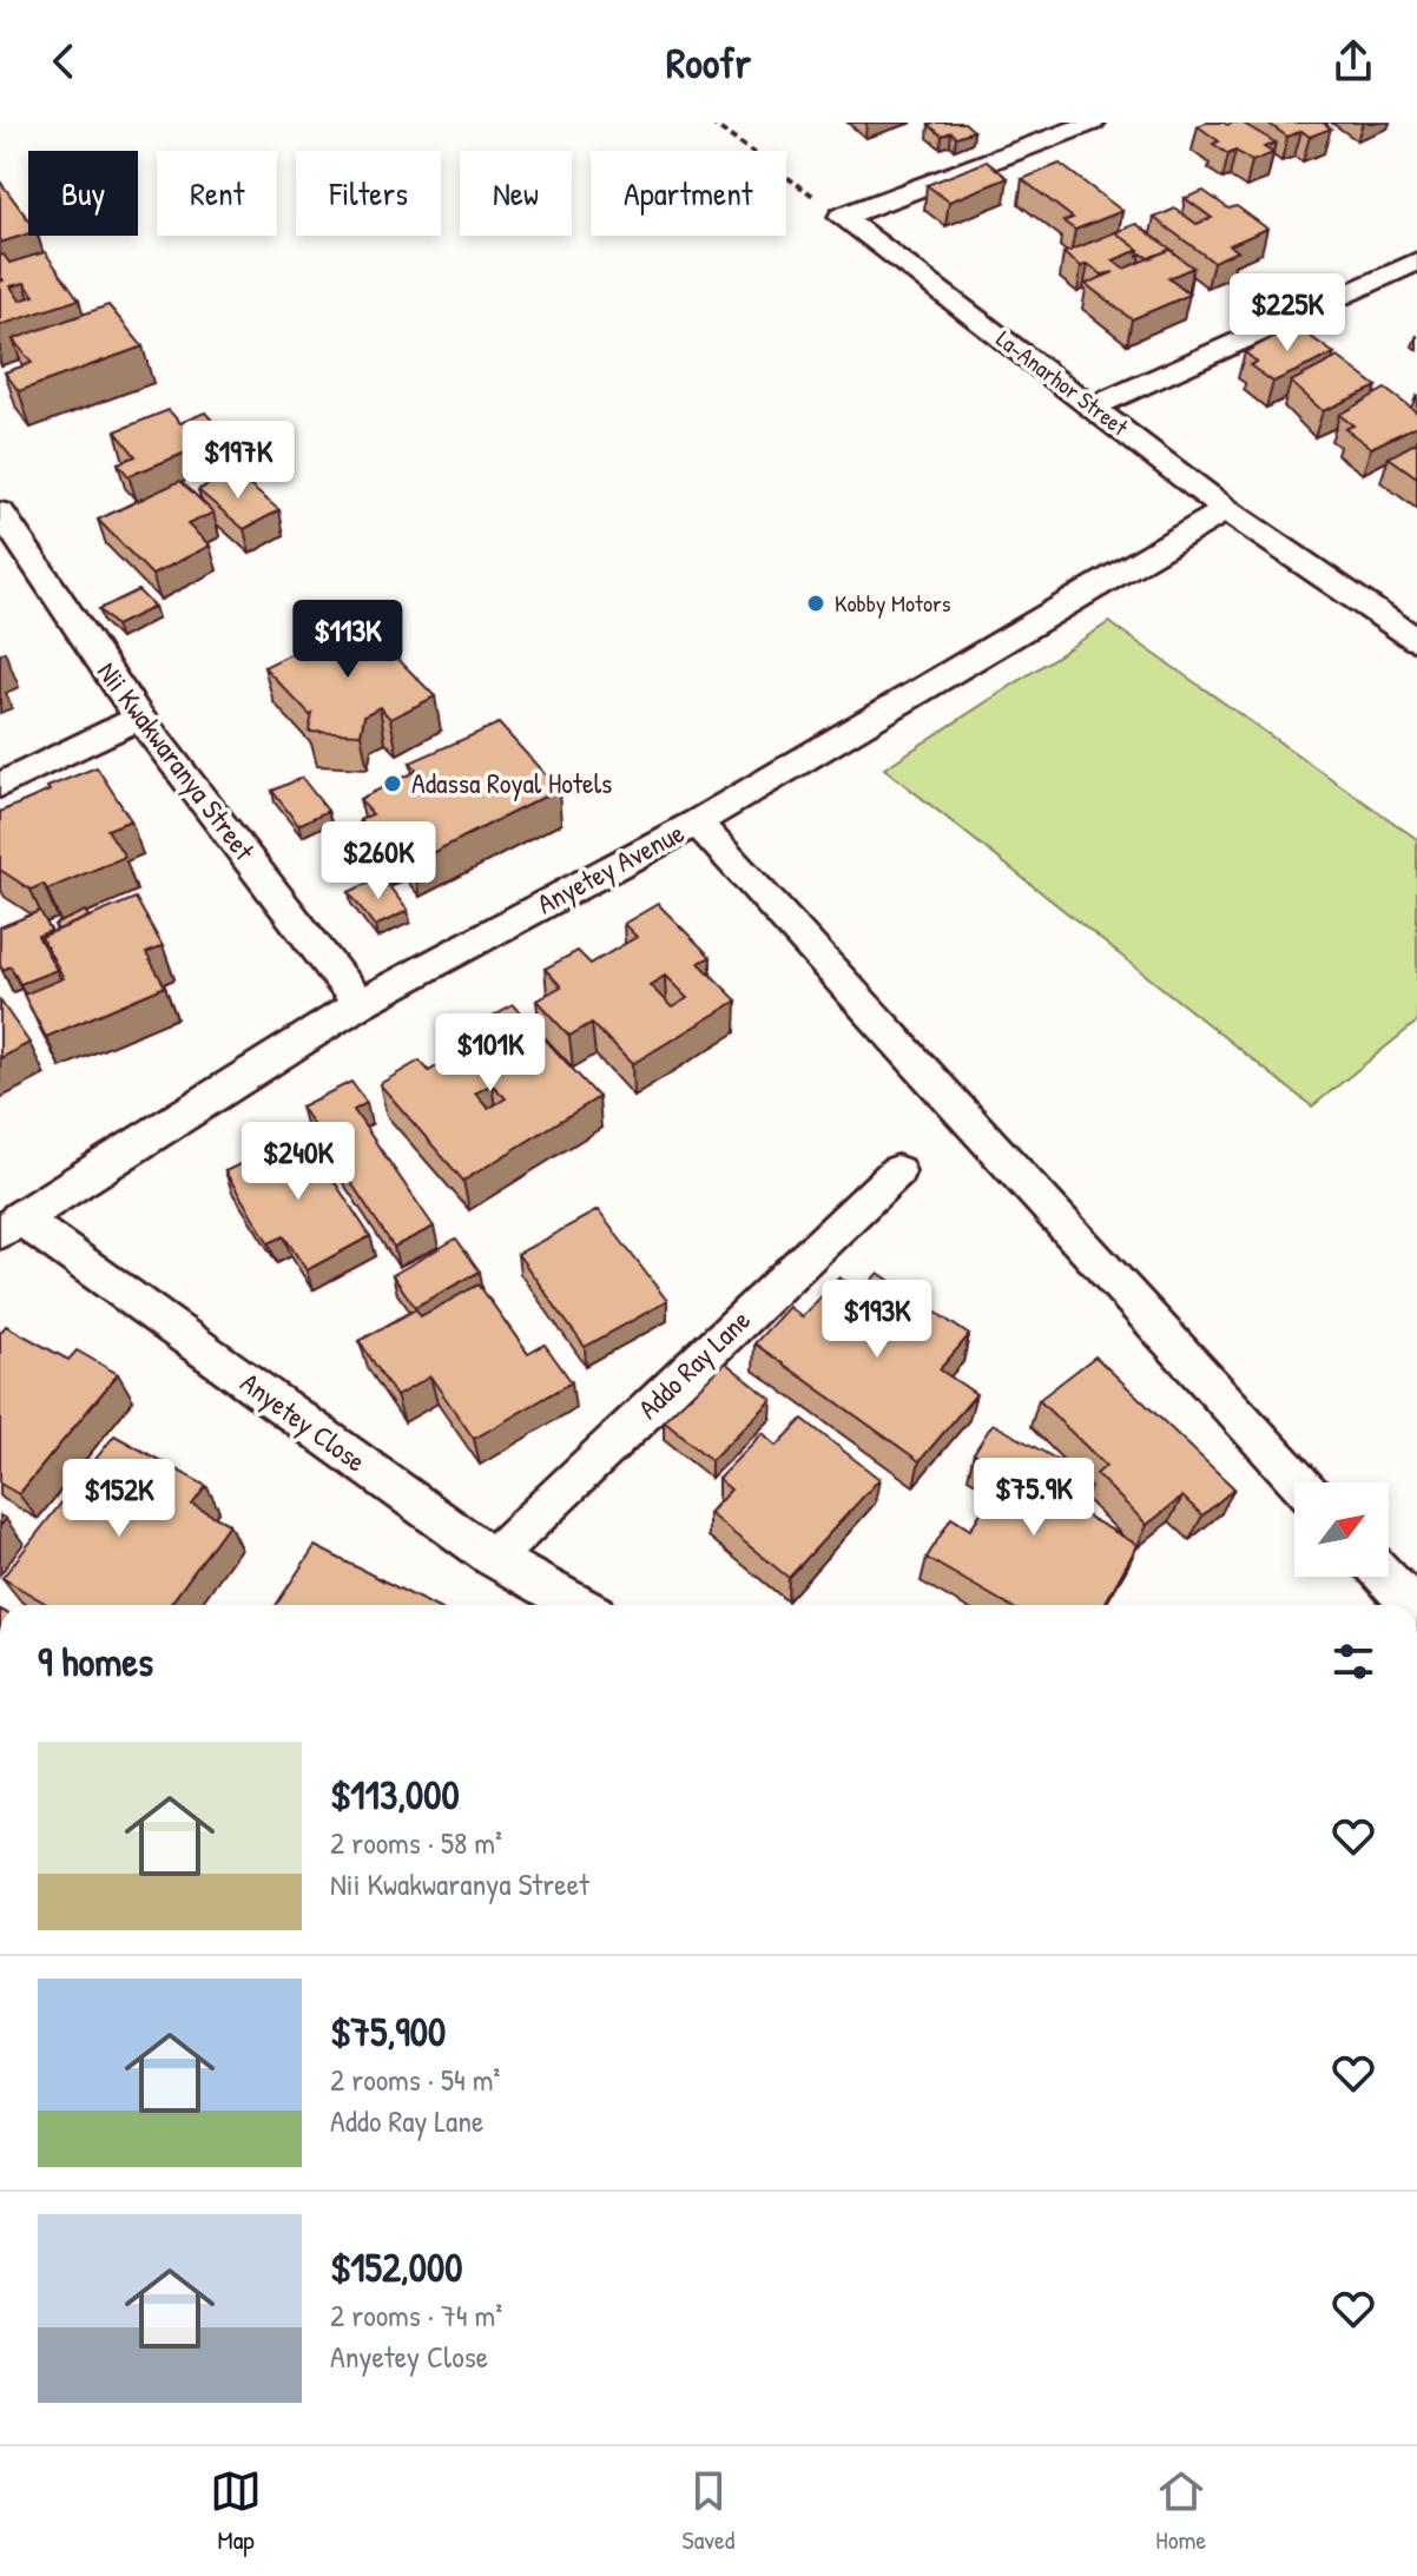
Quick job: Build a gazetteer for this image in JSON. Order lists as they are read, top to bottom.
{
  "streets": {
    "street": [
      "La-Anarhor Street",
      "Nii Kwakwaranya Street",
      "Anyetey Avenue",
      "Addo Ray Lane",
      "Anyetey Close"
    ]
  },
  "crossings": [
    ["La-Anarhor Street", "Anyetey Avenue"],
    ["Nii Kwakwaranya Street", "Anyetey Avenue"],
    ["Anyetey Avenue", "Anyetey Close"],
    ["Addo Ray Lane", "Anyetey Close"]
  ],
  "places": ["Kobby Motors", "Adassa Royal Hotels"],
  "north": "top right",
  "page": {
    "header": "Roofr",
    "chip": [
      "Buy",
      "Rent",
      "Filters",
      "New",
      "Apartment"
    ],
    "price": [
      "$225K",
      "$197K",
      "$113K",
      "$260K",
      "$101K",
      "$240K",
      "$193K",
      "$75.9K",
      "$152K"
    ],
    "heading": "9 homes",
    "list": [
      {
        "name": "$113,000",
        "note": "2 rooms · 58 m² · Nii Kwakwaranya Street"
      },
      {
        "name": "$75,900",
        "note": "2 rooms · 54 m² · Addo Ray Lane"
      },
      {
        "name": "$152,000",
        "note": "2 rooms · 74 m² · Anyetey Close"
      }
    ],
    "tabs": ["Map", "Saved", "Home"]
  }
}
